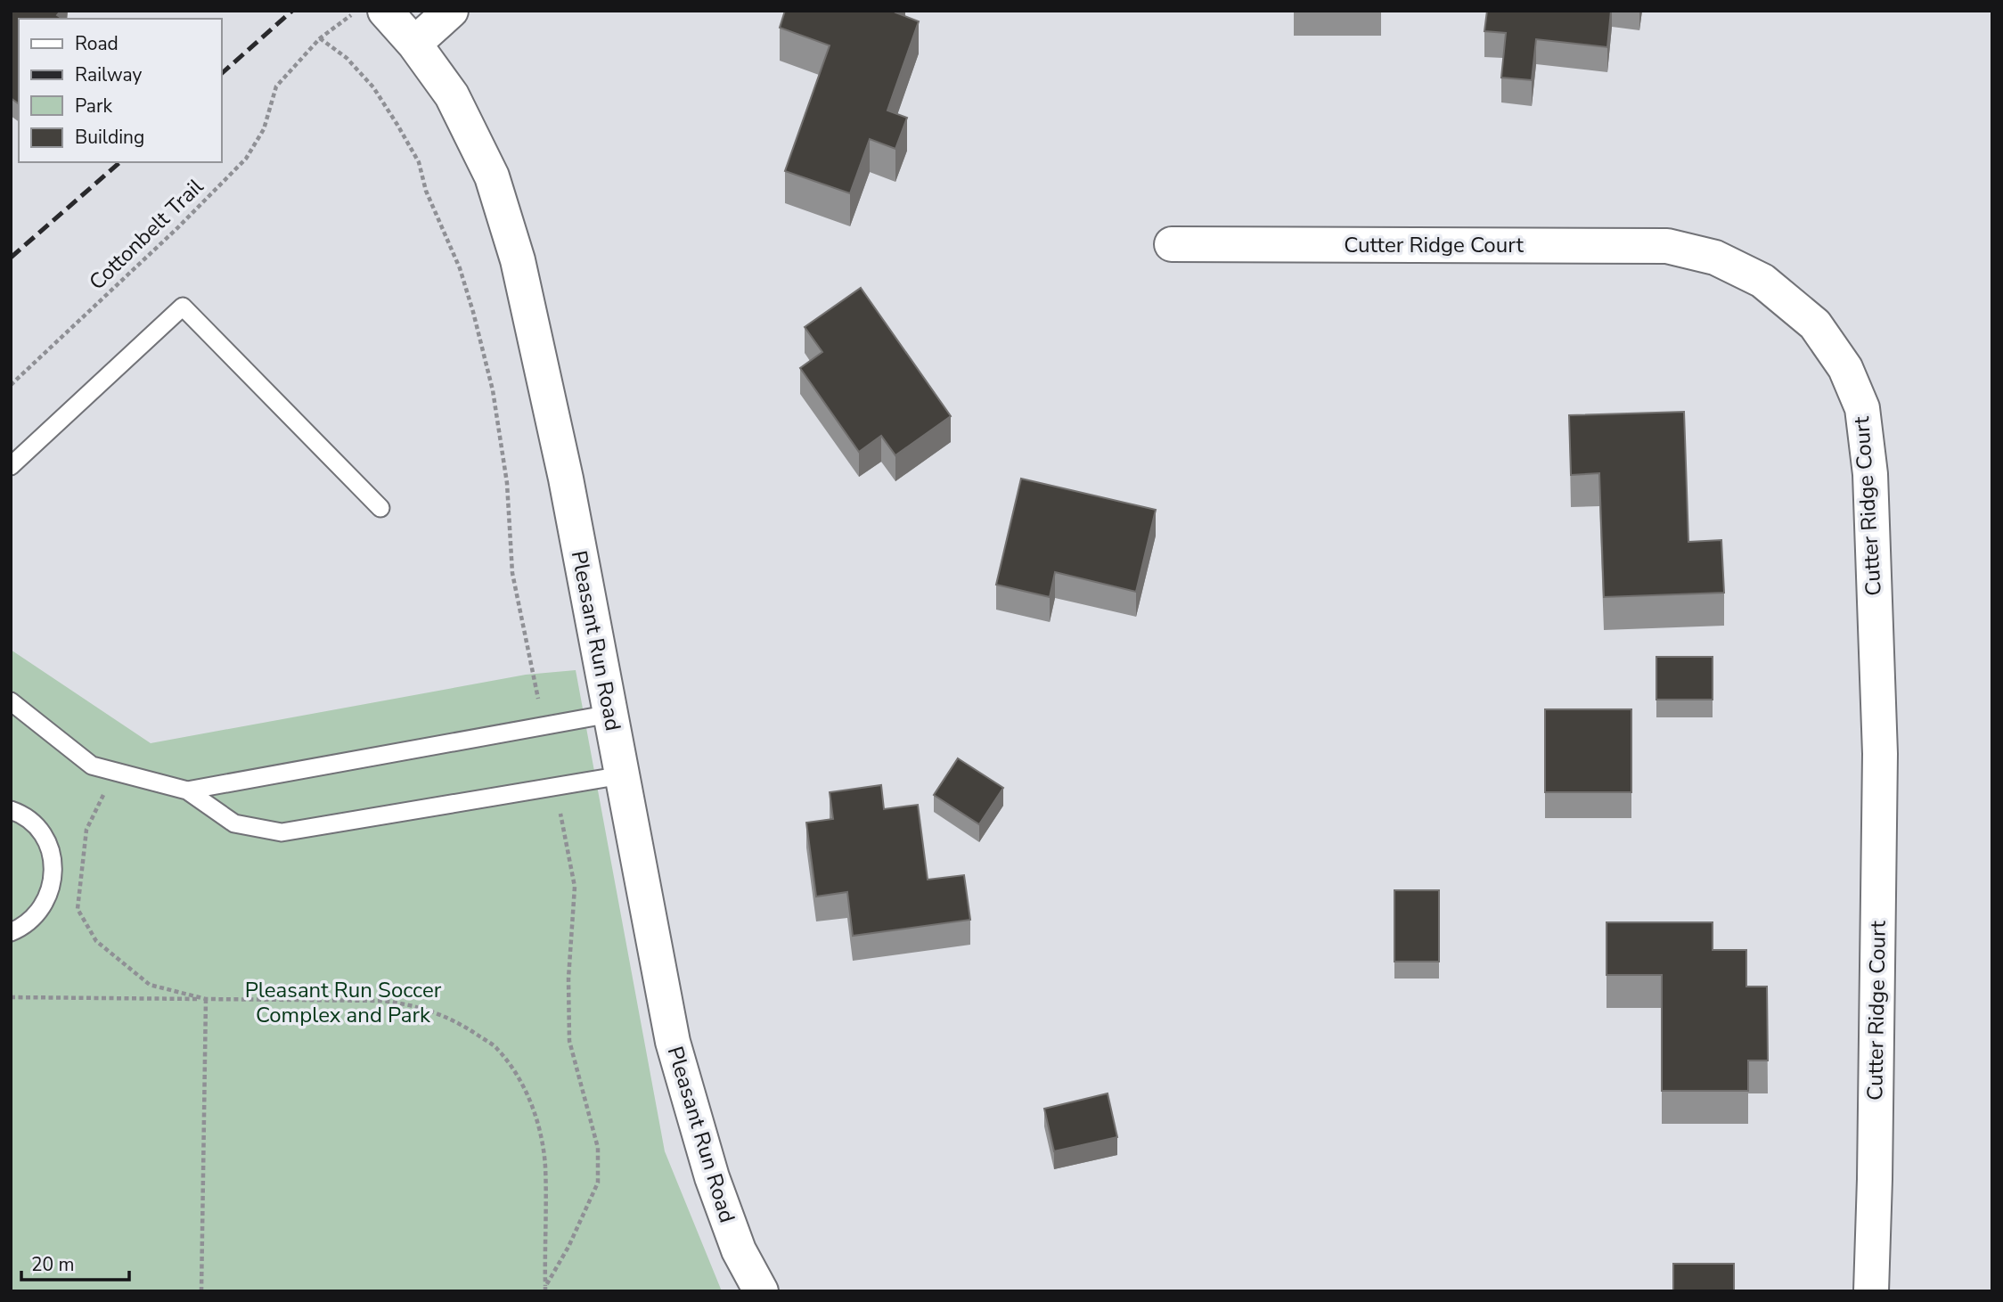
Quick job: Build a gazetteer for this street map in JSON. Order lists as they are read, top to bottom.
{
  "streets": {
    "street": ["Cutter Ridge Court", "Pleasant Run Road"],
    "path": ["Cottonbelt Trail"]
  },
  "parks": ["Pleasant Run Soccer Complex and Park"],
  "legend": [
    "Road",
    "Railway",
    "Park",
    "Building"
  ],
  "scale_bar": "20 m"
}
